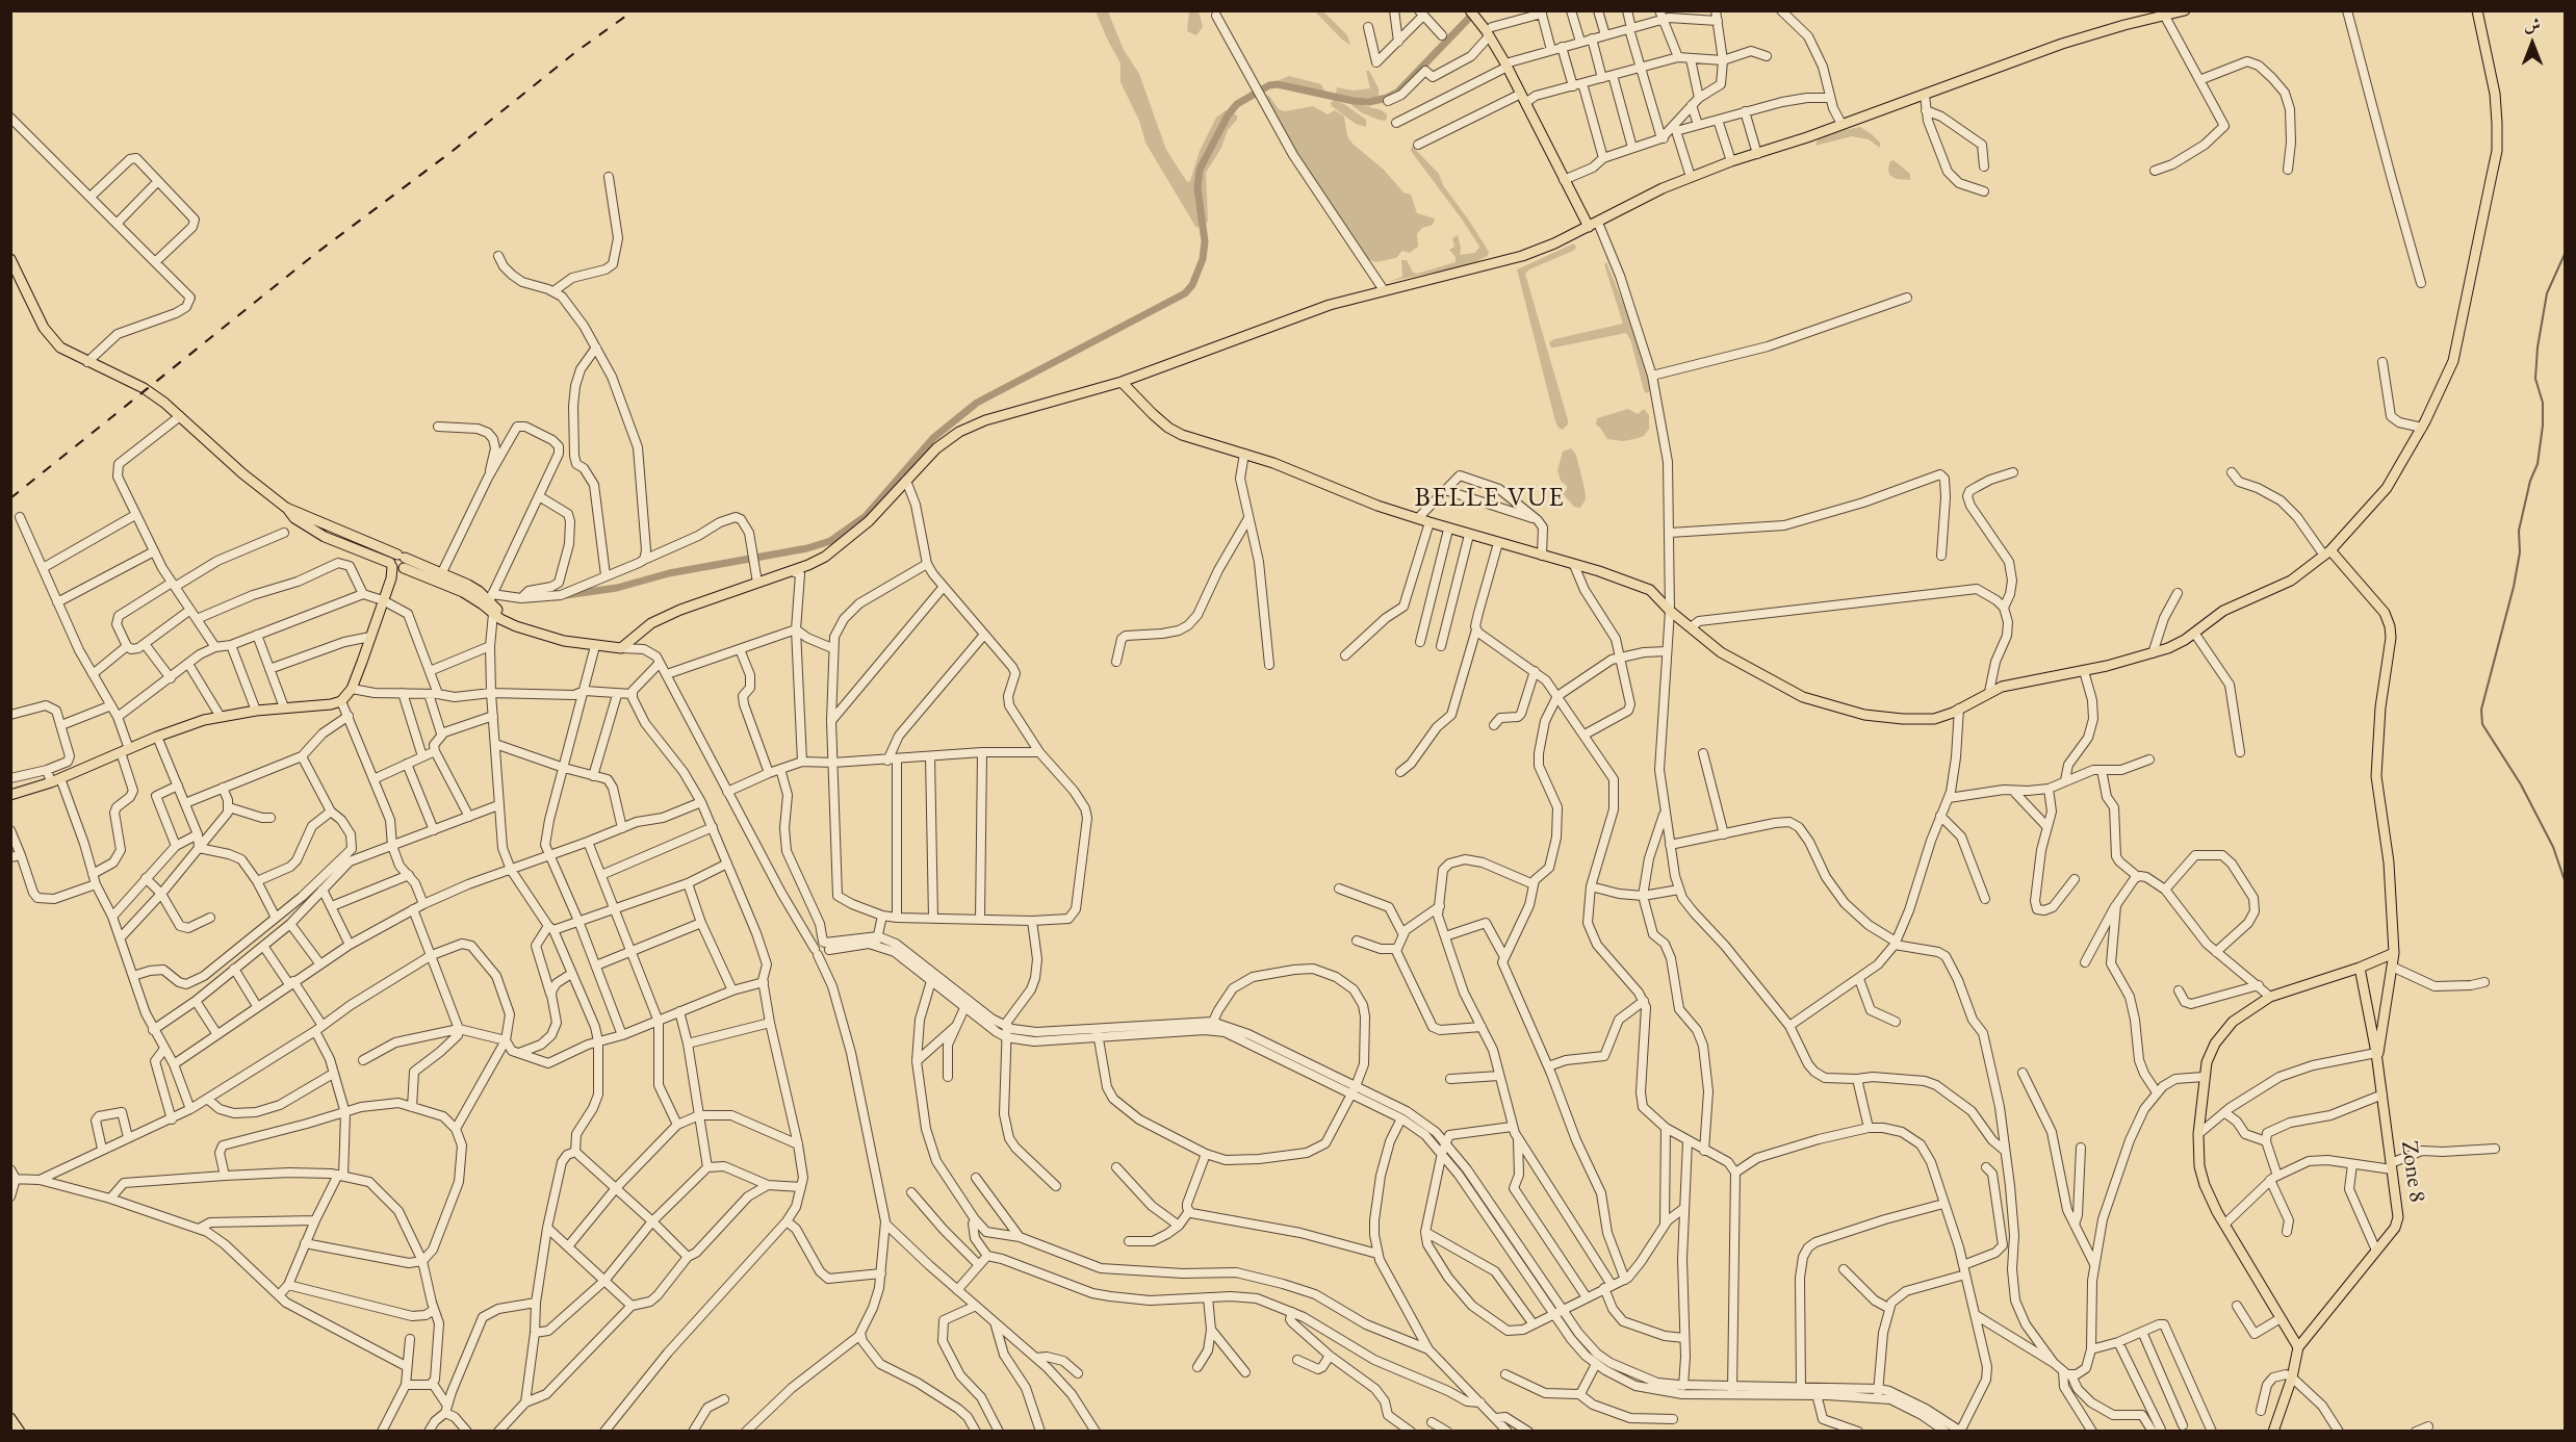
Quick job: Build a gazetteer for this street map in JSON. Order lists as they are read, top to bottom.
{
  "streets": {
    "main road": ["Zone 8"]
  },
  "districts": ["BELLE VUE"],
  "north": "top"
}
